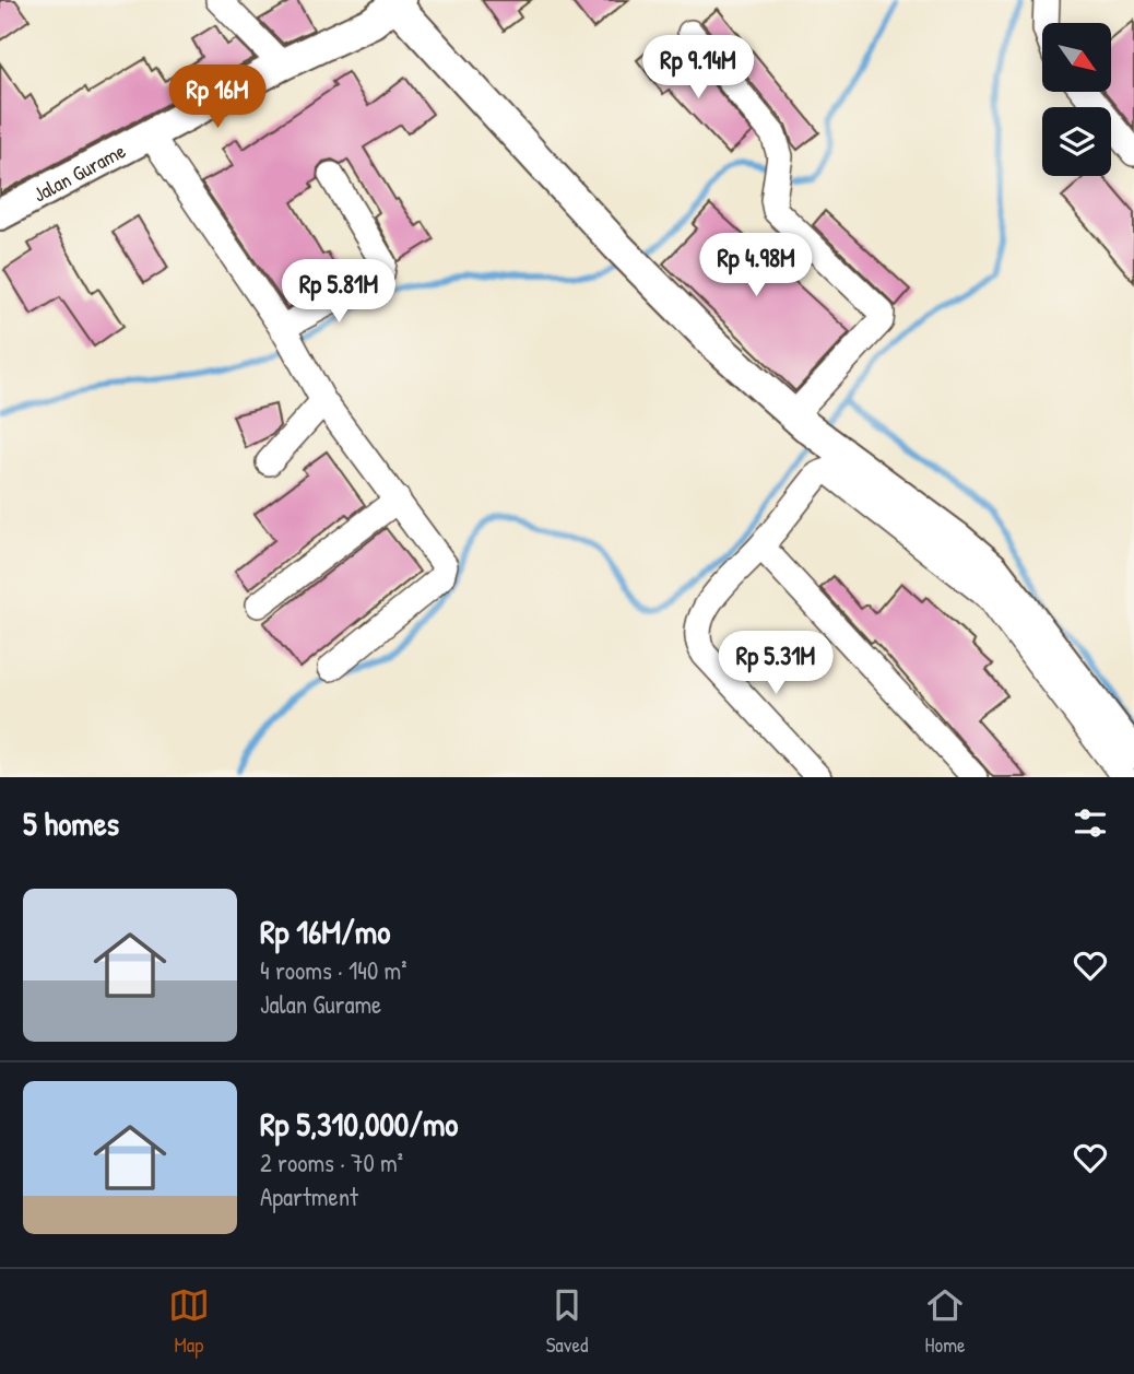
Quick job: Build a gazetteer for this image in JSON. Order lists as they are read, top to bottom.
{
  "streets": {
    "street": ["Jalan Gurame"]
  },
  "north": "bottom right",
  "page": {
    "price": [
      "Rp 9.14M",
      "Rp 16M",
      "Rp 4.98M",
      "Rp 5.81M",
      "Rp 5.31M"
    ],
    "heading": "5 homes",
    "list": [
      {
        "name": "Rp 16M/mo",
        "note": "4 rooms · 140 m² · Jalan Gurame"
      },
      {
        "name": "Rp 5,310,000/mo",
        "note": "2 rooms · 70 m² · Apartment"
      }
    ],
    "tabs": ["Map", "Saved", "Home"]
  }
}
